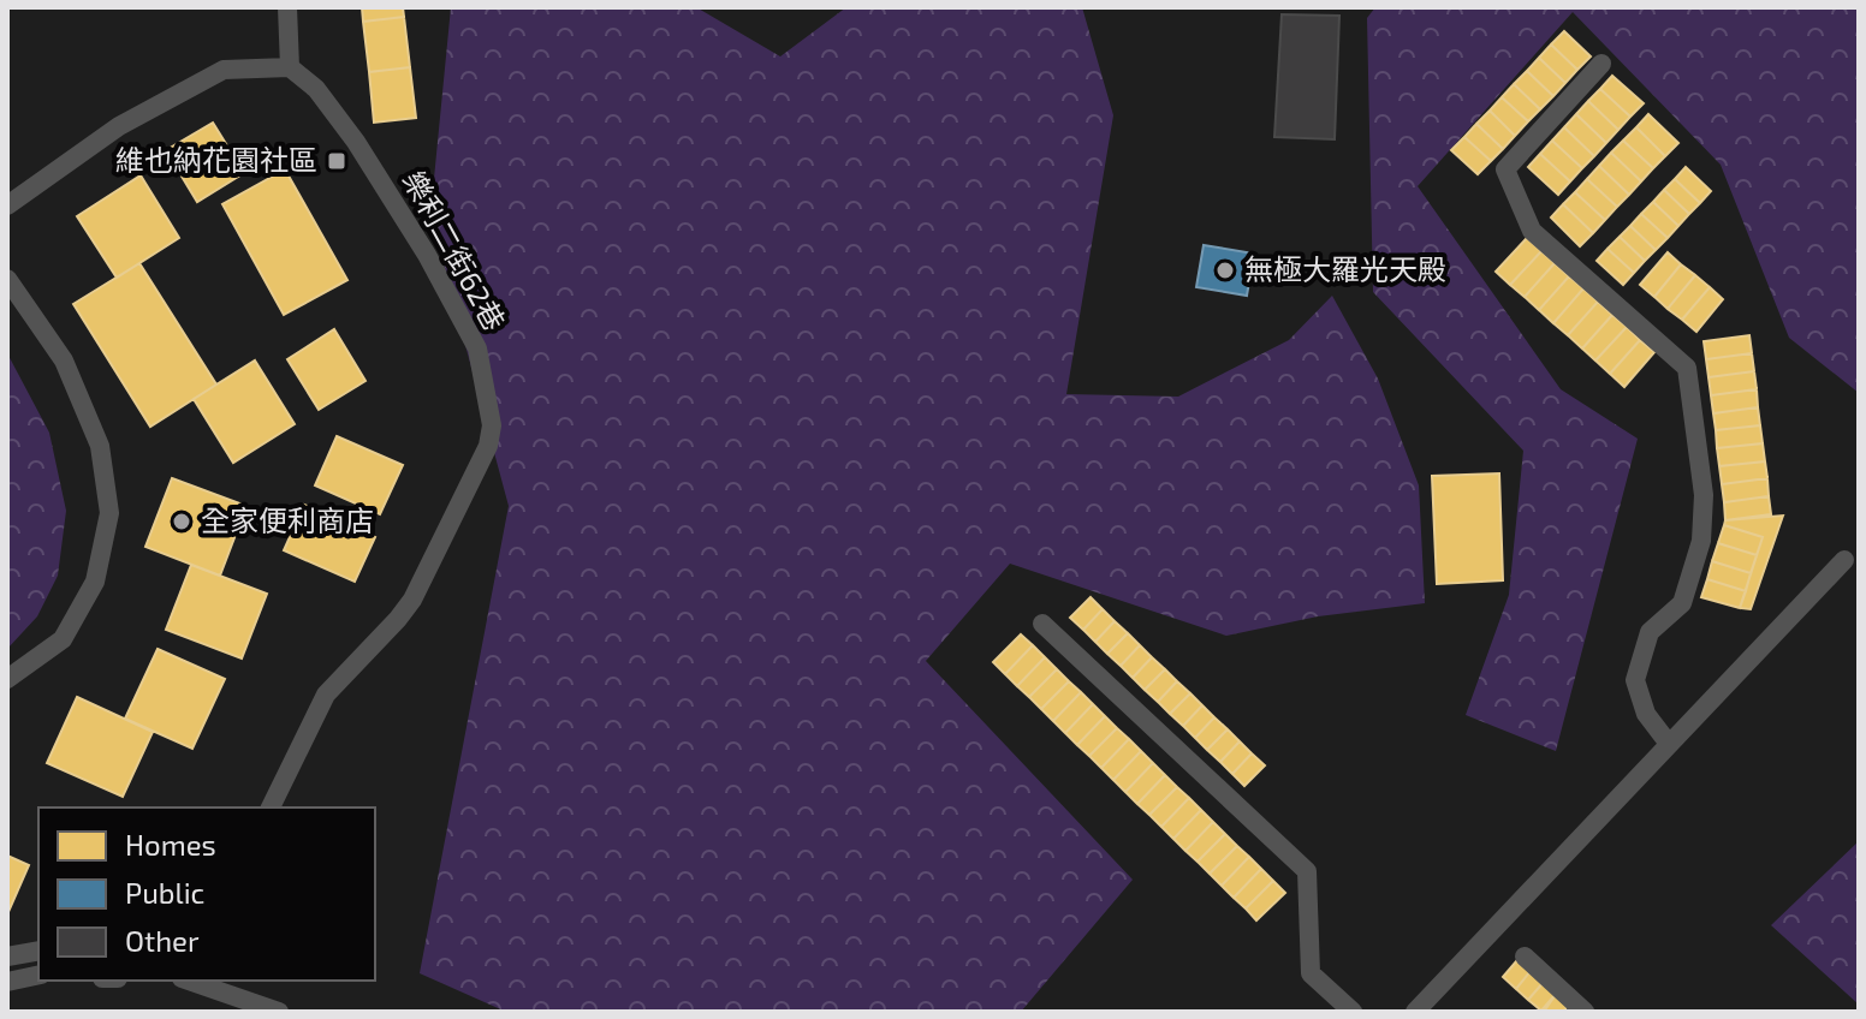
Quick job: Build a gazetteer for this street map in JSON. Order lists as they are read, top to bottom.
{
  "streets": {
    "street": ["樂利二街62巷"]
  },
  "places": {
    "transit": ["維也納花園社區"],
    "other": ["無極大羅光天殿", "全家便利商店"]
  },
  "legend": ["Homes", "Public", "Other"]
}
